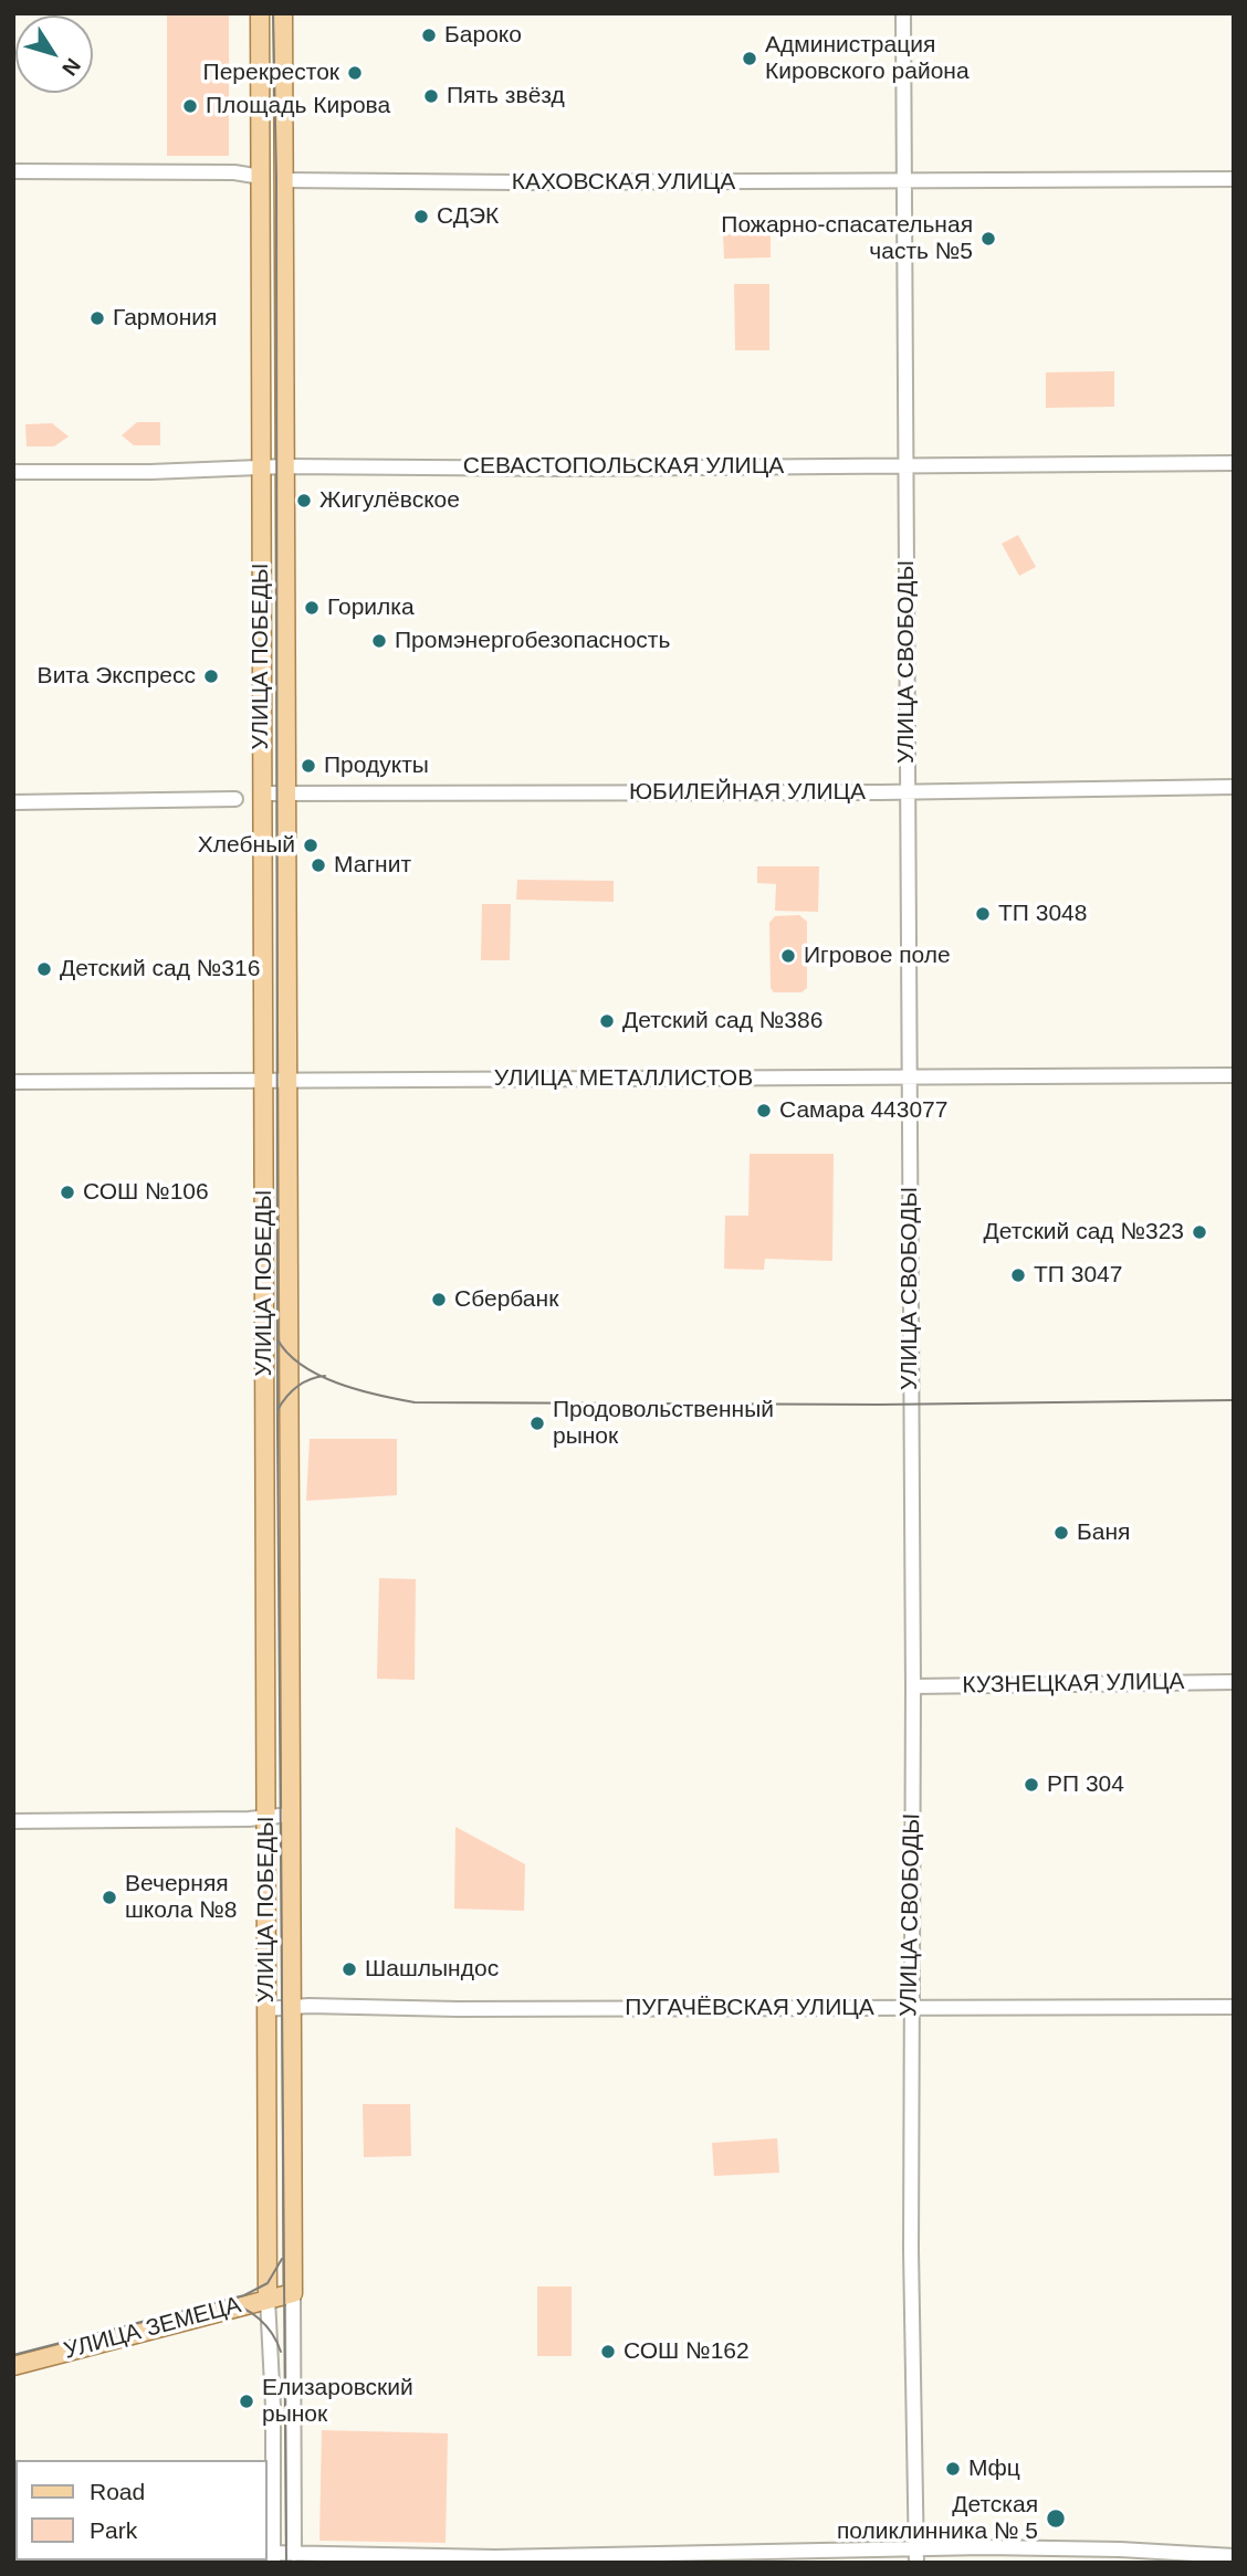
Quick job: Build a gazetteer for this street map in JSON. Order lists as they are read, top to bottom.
{
  "streets": {
    "main road": ["КАХОВСКАЯ УЛИЦА", "УЛИЦА ПОБЕДЫ", "УЛИЦА ЗЕМЕЦА"],
    "street": [
      "СЕВАСТОПОЛЬСКАЯ УЛИЦА",
      "УЛИЦА СВОБОДЫ",
      "ЮБИЛЕЙНАЯ УЛИЦА",
      "УЛИЦА МЕТАЛЛИСТОВ",
      "КУЗНЕЦКАЯ УЛИЦА",
      "ПУГАЧЁВСКАЯ УЛИЦА"
    ]
  },
  "crossings": [
    ["КАХОВСКАЯ УЛИЦА", "УЛИЦА ПОБЕДЫ"],
    ["КАХОВСКАЯ УЛИЦА", "УЛИЦА СВОБОДЫ"],
    ["СЕВАСТОПОЛЬСКАЯ УЛИЦА", "УЛИЦА ПОБЕДЫ"],
    ["СЕВАСТОПОЛЬСКАЯ УЛИЦА", "УЛИЦА СВОБОДЫ"],
    ["УЛИЦА ПОБЕДЫ", "ЮБИЛЕЙНАЯ УЛИЦА"],
    ["УЛИЦА ПОБЕДЫ", "УЛИЦА МЕТАЛЛИСТОВ"],
    ["УЛИЦА ПОБЕДЫ", "ПУГАЧЁВСКАЯ УЛИЦА"],
    ["УЛИЦА ПОБЕДЫ", "УЛИЦА ЗЕМЕЦА"],
    ["УЛИЦА СВОБОДЫ", "ЮБИЛЕЙНАЯ УЛИЦА"],
    ["УЛИЦА СВОБОДЫ", "УЛИЦА МЕТАЛЛИСТОВ"],
    ["УЛИЦА СВОБОДЫ", "КУЗНЕЦКАЯ УЛИЦА"],
    ["УЛИЦА СВОБОДЫ", "ПУГАЧЁВСКАЯ УЛИЦА"]
  ],
  "places": [
    "Бароко",
    "Администрация Кировского района",
    "Перекресток",
    "Пять звёзд",
    "Площадь Кирова",
    "СДЭК",
    "Пожарно-спасательная часть №5",
    "Гармония",
    "Жигулёвское",
    "Горилка",
    "Промэнергобезопасность",
    "Вита Экспресс",
    "Продукты",
    "Хлебный",
    "Магнит",
    "ТП 3048",
    "Игровое поле",
    "Детский сад №316",
    "Детский сад №386",
    "Самара 443077",
    "СОШ №106",
    "Детский сад №323",
    "ТП 3047",
    "Сбербанк",
    "Продовольственный рынок",
    "Баня",
    "РП 304",
    "Вечерняя школа №8",
    "Шашлындос",
    "СОШ №162",
    "Елизаровский рынок",
    "Мфц",
    "Детская поликлинника № 5"
  ],
  "legend": ["Road", "Park"],
  "north": "bottom right"
}
